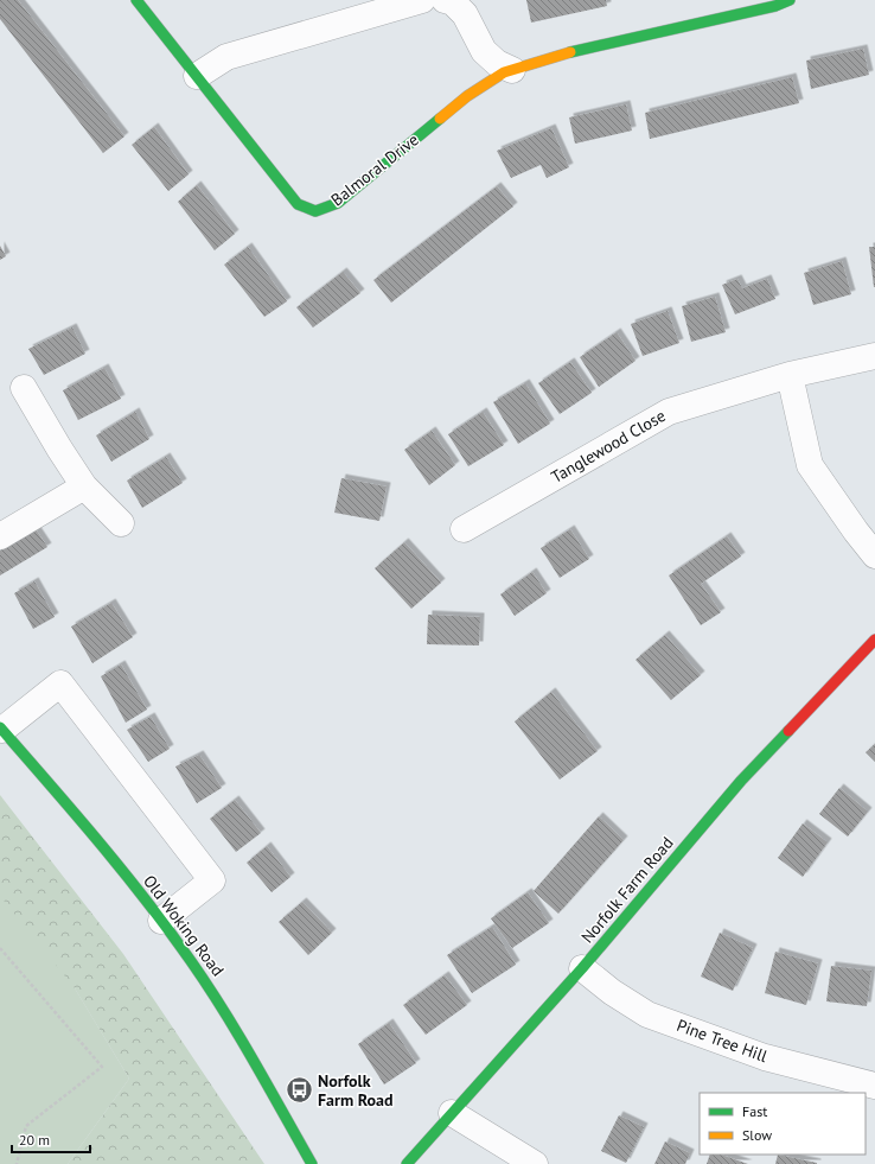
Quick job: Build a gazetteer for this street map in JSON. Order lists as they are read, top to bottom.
{
  "streets": {
    "street": [
      "Balmoral Drive",
      "Tanglewood Close",
      "Norfolk Farm Road",
      "Old Woking Road",
      "Pine Tree Hill"
    ]
  },
  "crossings": [
    ["Norfolk Farm Road", "Pine Tree Hill"]
  ],
  "places": {
    "bus stop": ["Norfolk Farm Road"]
  },
  "legend": ["Fast", "Slow"],
  "scale_bar": "20 m"
}
